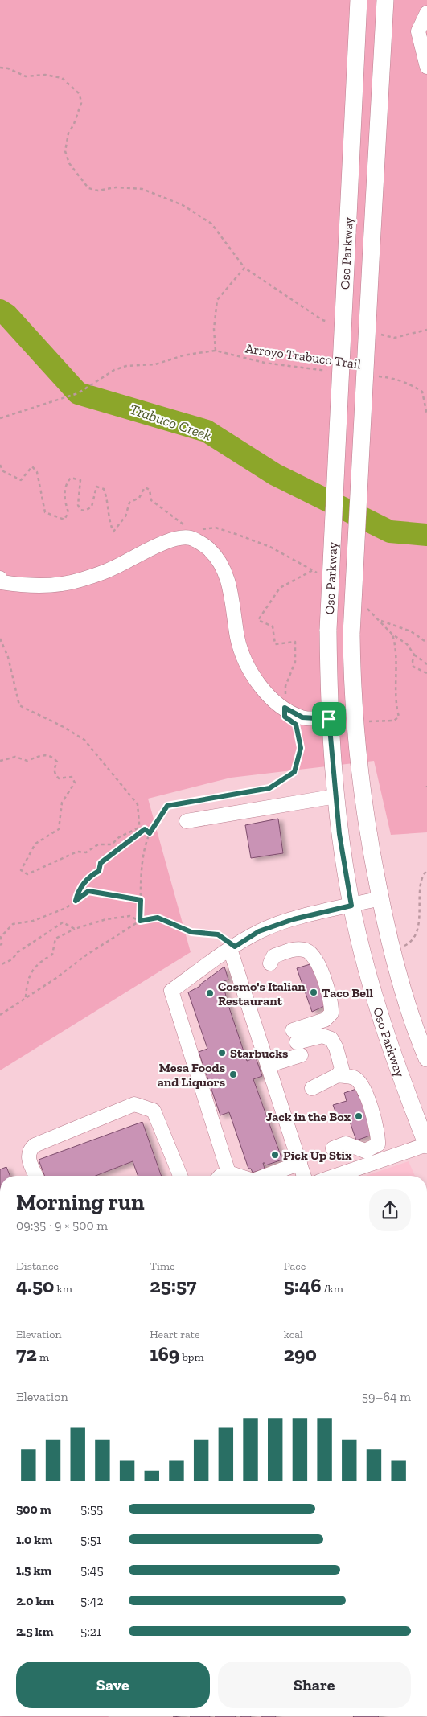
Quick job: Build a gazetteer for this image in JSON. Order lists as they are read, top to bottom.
{
  "streets": {
    "main road": ["Oso Parkway"],
    "path": ["Arroyo Trabuco Trail"]
  },
  "water": ["Trabuco Creek"],
  "places": [
    "Taco Bell",
    "Cosmo's Italian Restaurant",
    "Starbucks",
    "Mesa Foods and Liquors",
    "Jack in the Box",
    "Pick Up Stix"
  ],
  "page": {
    "heading": ["Morning run", "09:35 · 9 × 500 m"],
    "stats": [
      ["Distance", "4.50 km"],
      ["Time", "25:57"],
      ["Pace", "5:46 /km"],
      ["Elevation", "72 m"],
      ["Heart rate", "169 bpm"],
      ["kcal", "290"]
    ],
    "chart": ["Elevation", "59–64 m"],
    "list": [
      {
        "name": "500 m",
        "note": "5:55"
      },
      {
        "name": "1.0 km",
        "note": "5:51"
      },
      {
        "name": "1.5 km",
        "note": "5:45"
      },
      {
        "name": "2.0 km",
        "note": "5:42"
      },
      {
        "name": "2.5 km",
        "note": "5:21"
      }
    ],
    "buttons": ["Save", "Share"]
  }
}
